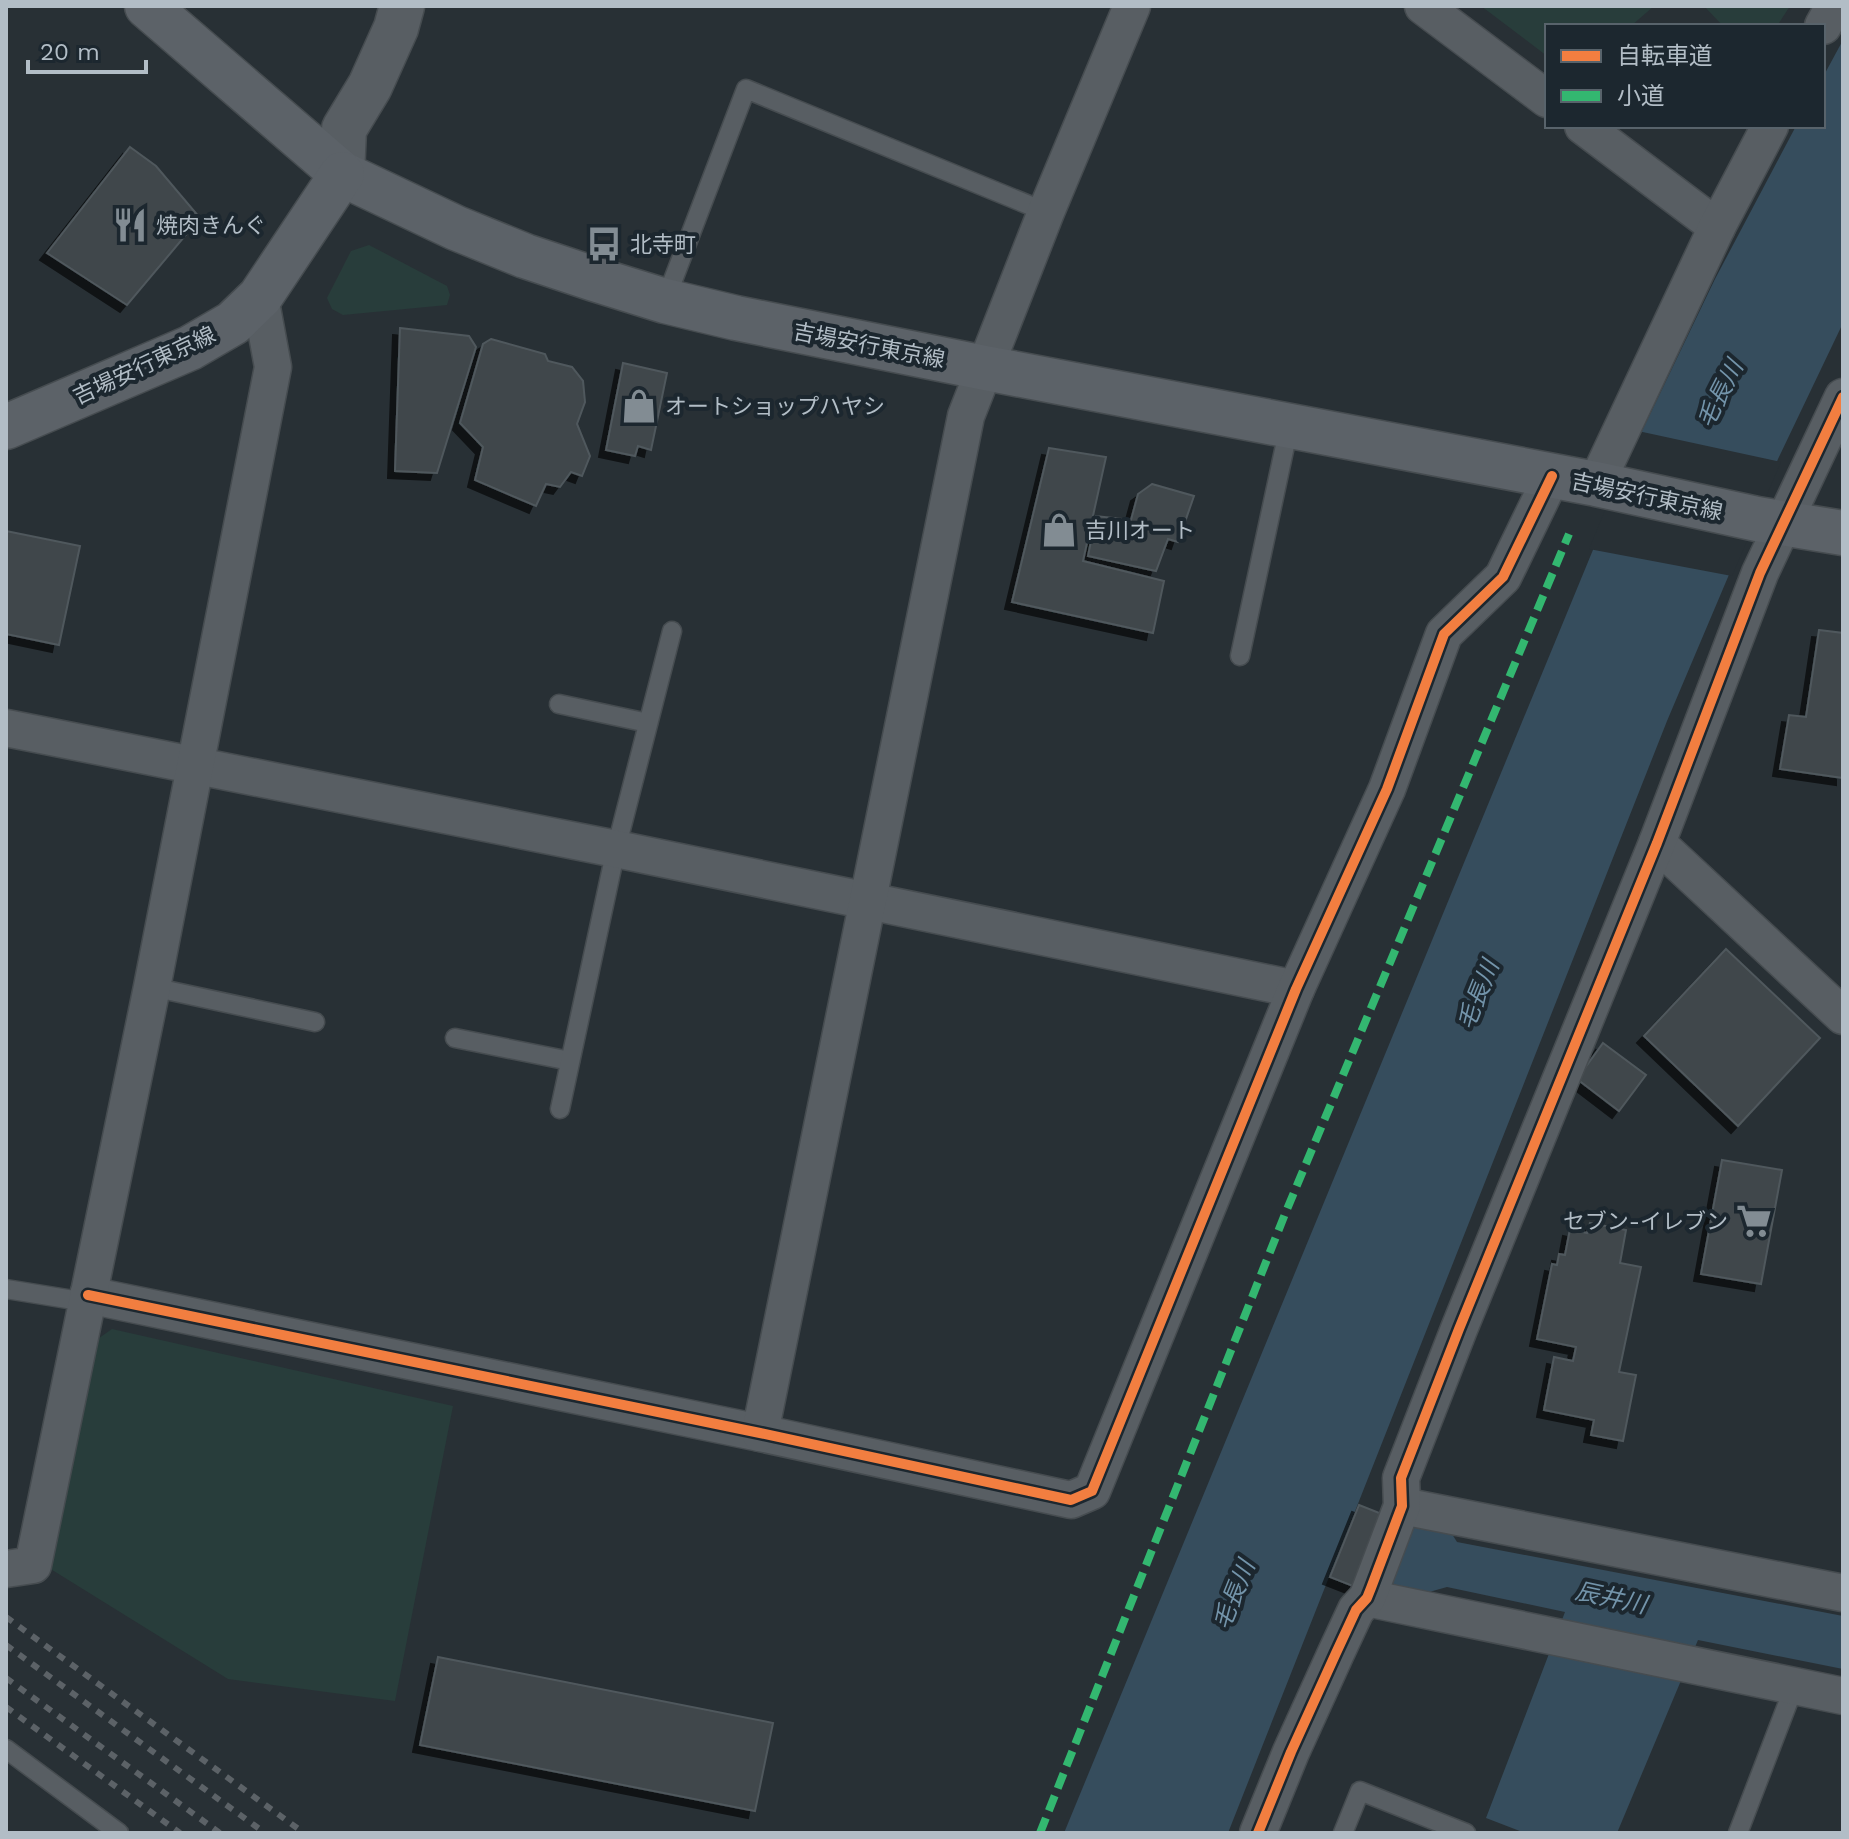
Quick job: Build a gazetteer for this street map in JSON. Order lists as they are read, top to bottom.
{
  "streets": {
    "main road": ["吉場安行東京線"]
  },
  "water": ["毛長川", "辰井川"],
  "places": {
    "restaurant": ["焼肉きんぐ"],
    "bus stop": ["北寺町"],
    "shop": ["オートショップハヤシ", "吉川オート"],
    "supermarket": ["セブン-イレブン"]
  },
  "legend": ["自転車道", "小道"],
  "scale_bar": "20 m"
}
